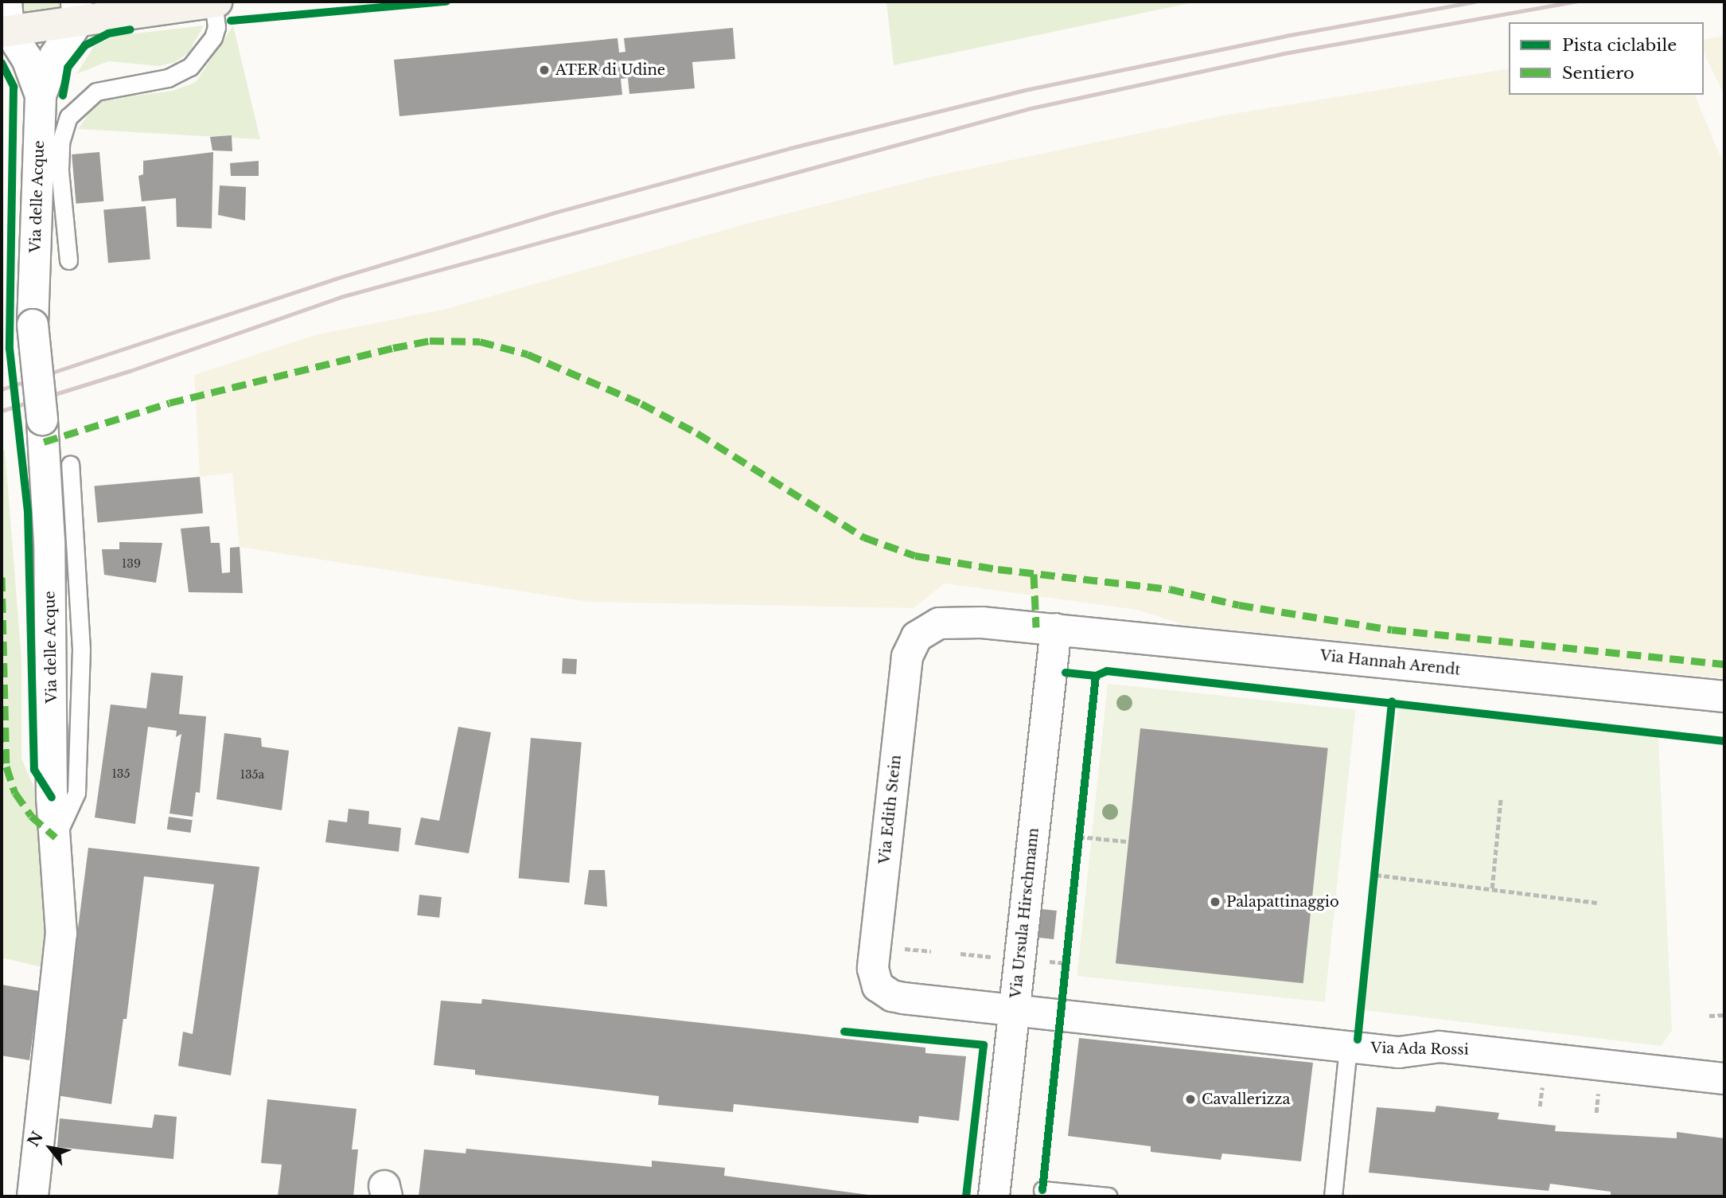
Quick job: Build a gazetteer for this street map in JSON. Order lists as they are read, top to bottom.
{
  "streets": {
    "street": [
      "Via delle Acque",
      "Via Hannah Arendt",
      "Via Edith Stein",
      "Via Ursula Hirschmann",
      "Via Ada Rossi"
    ]
  },
  "crossings": [
    ["Via Hannah Arendt", "Via Edith Stein"],
    ["Via Hannah Arendt", "Via Ursula Hirschmann"],
    ["Via Edith Stein", "Via Ursula Hirschmann"],
    ["Via Edith Stein", "Via Ada Rossi"],
    ["Via Ursula Hirschmann", "Via Ada Rossi"]
  ],
  "places": ["ATER di Udine", "Palapattinaggio", "Cavallerizza"],
  "house_numbers": ["139", "135", "135a"],
  "legend": ["Pista ciclabile", "Sentiero"],
  "north": "top left"
}
